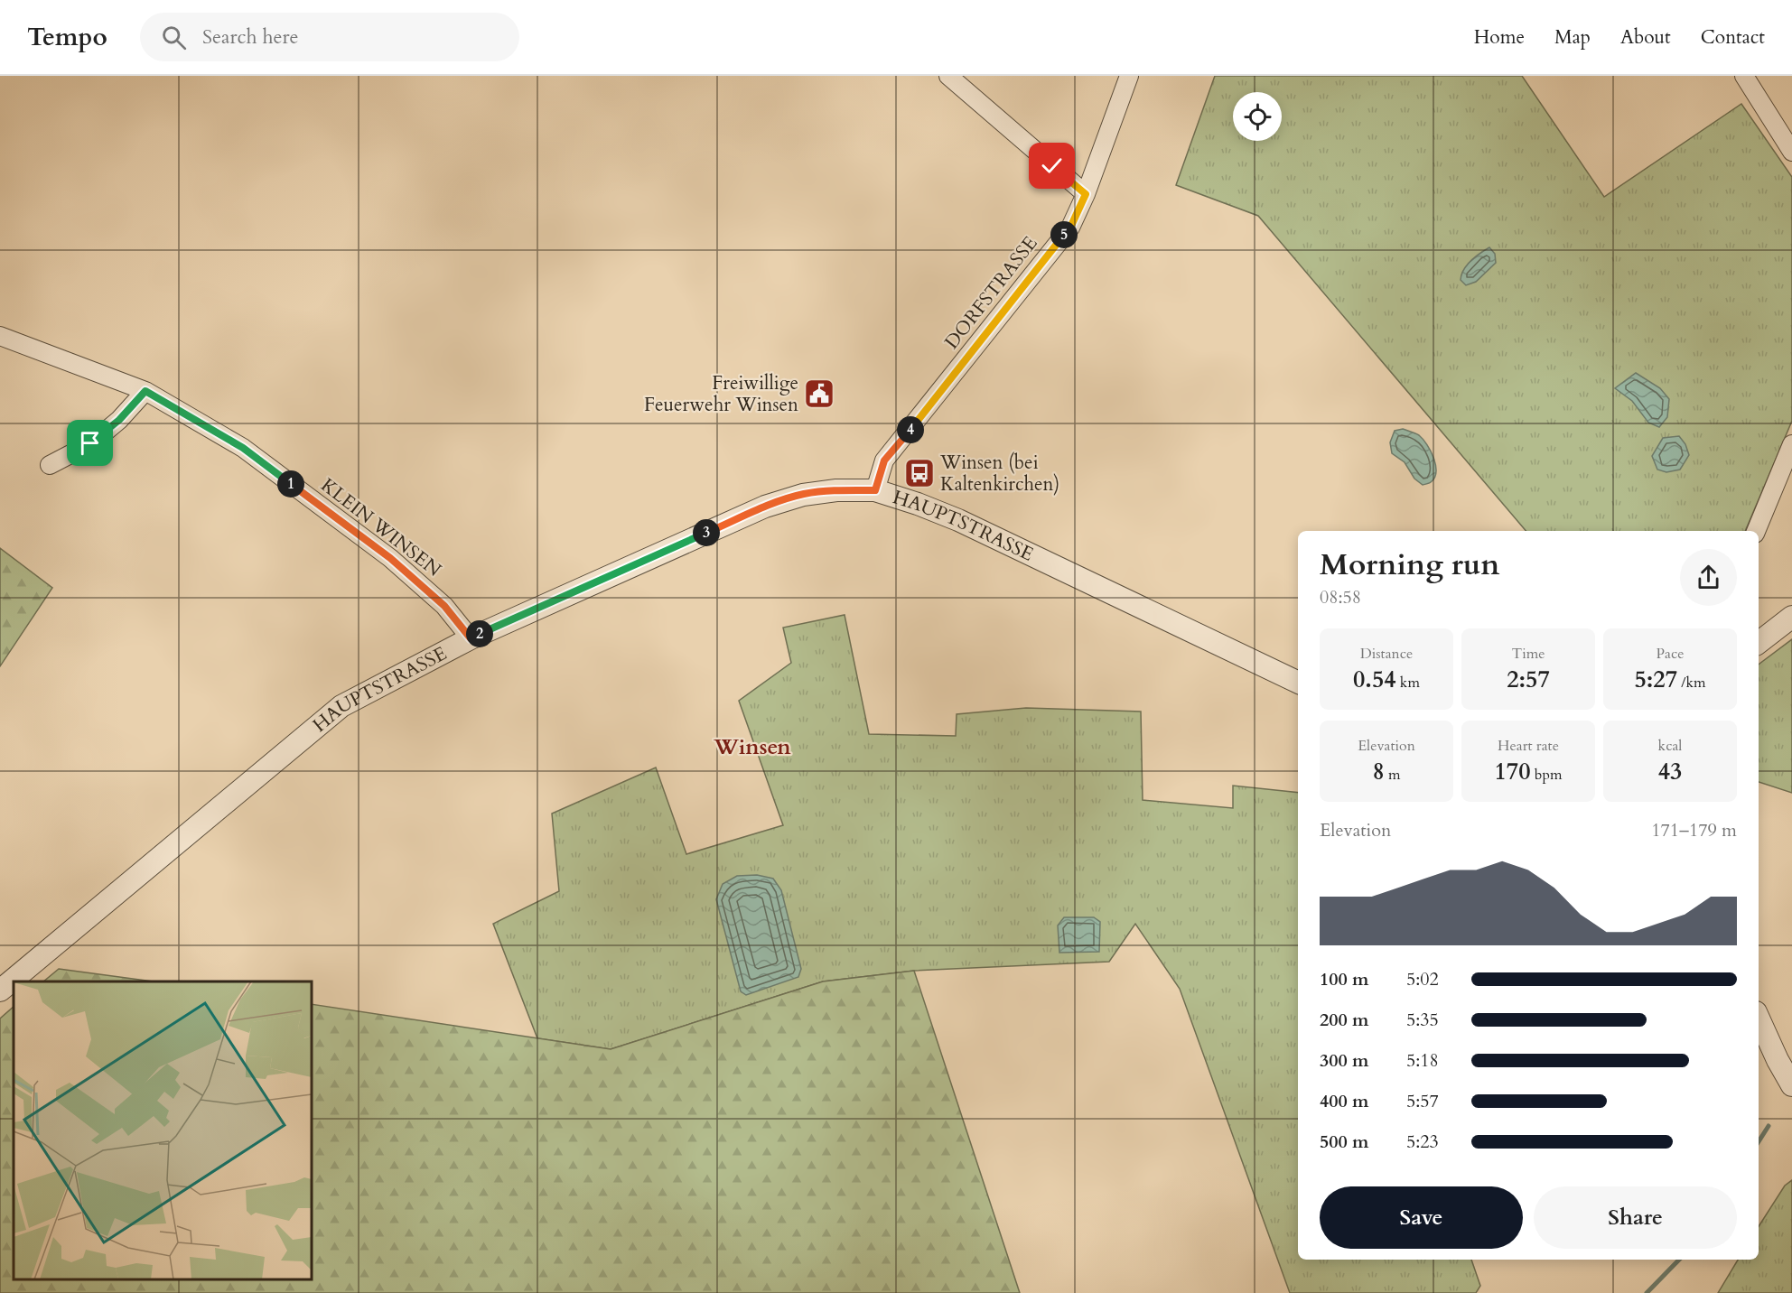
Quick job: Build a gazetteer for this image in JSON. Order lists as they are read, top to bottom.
{
  "streets": {
    "street": ["DORFSTRASSE", "HAUPTSTRASSE", "KLEIN WINSEN"]
  },
  "crossings": [
    ["DORFSTRASSE", "HAUPTSTRASSE"],
    ["HAUPTSTRASSE", "KLEIN WINSEN"]
  ],
  "districts": ["Winsen"],
  "places": {
    "public building": ["Freiwillige Feuerwehr Winsen"],
    "bus stop": ["Winsen (bei Kaltenkirchen)"]
  },
  "page": {
    "header": "Tempo",
    "search": "Search here",
    "nav": [
      "Home",
      "Map",
      "About",
      "Contact"
    ],
    "pins": [
      "5",
      "4",
      "1",
      "3",
      "2"
    ],
    "heading": ["Morning run", "08:58"],
    "stats": [
      ["Distance", "0.54 km"],
      ["Time", "2:57"],
      ["Pace", "5:27 /km"],
      ["Elevation", "8 m"],
      ["Heart rate", "170 bpm"],
      ["kcal", "43"]
    ],
    "chart": ["Elevation", "171–179 m"],
    "list": [
      {
        "name": "100 m",
        "note": "5:02"
      },
      {
        "name": "200 m",
        "note": "5:35"
      },
      {
        "name": "300 m",
        "note": "5:18"
      },
      {
        "name": "400 m",
        "note": "5:57"
      },
      {
        "name": "500 m",
        "note": "5:23"
      }
    ],
    "buttons": ["Save", "Share"]
  }
}
